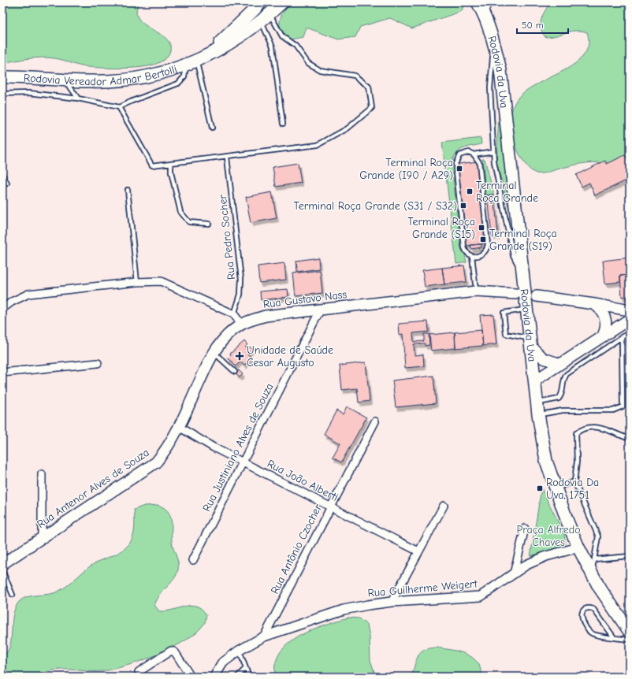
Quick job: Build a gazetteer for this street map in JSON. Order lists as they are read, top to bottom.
{
  "streets": {
    "highway": ["Rodovia Vereador Admar Bertolli", "Rodovia da Uva"],
    "main road": ["Rua Gustavo Nass", "Rua Antenor Alves de Souza"],
    "street": [
      "Rua Justiniano Alves de Souza",
      "Rua João Alberti",
      "Rua Antônio Czocher",
      "Rua Guilherme Weigert"
    ],
    "lane": ["Rua Pedro Socher"]
  },
  "crossings": [
    ["Rodovia da Uva", "Rua Guilherme Weigert"],
    ["Rua Gustavo Nass", "Rua Justiniano Alves de Souza"],
    ["Rua Gustavo Nass", "Rua Antenor Alves de Souza"],
    ["Rua Justiniano Alves de Souza", "Rua João Alberti"],
    ["Rua João Alberti", "Rua Antenor Alves de Souza"],
    ["Rua João Alberti", "Rua Antônio Czocher"],
    ["Rua Antônio Czocher", "Rua Guilherme Weigert"]
  ],
  "parks": ["Praça Alfredo Chaves"],
  "places": {
    "transit": [
      "Terminal Roça Grande (I90 / A29)",
      "Terminal Roça Grande",
      "Terminal Roça Grande (S31 / S32)",
      "Terminal Roça Grande (S15)",
      "Terminal Roça Grande (S19)",
      "Rodovia Da Uva, 1751"
    ],
    "health": ["Unidade de Saúde Cesar Augusto"]
  },
  "scale_bar": "50 m"
}
